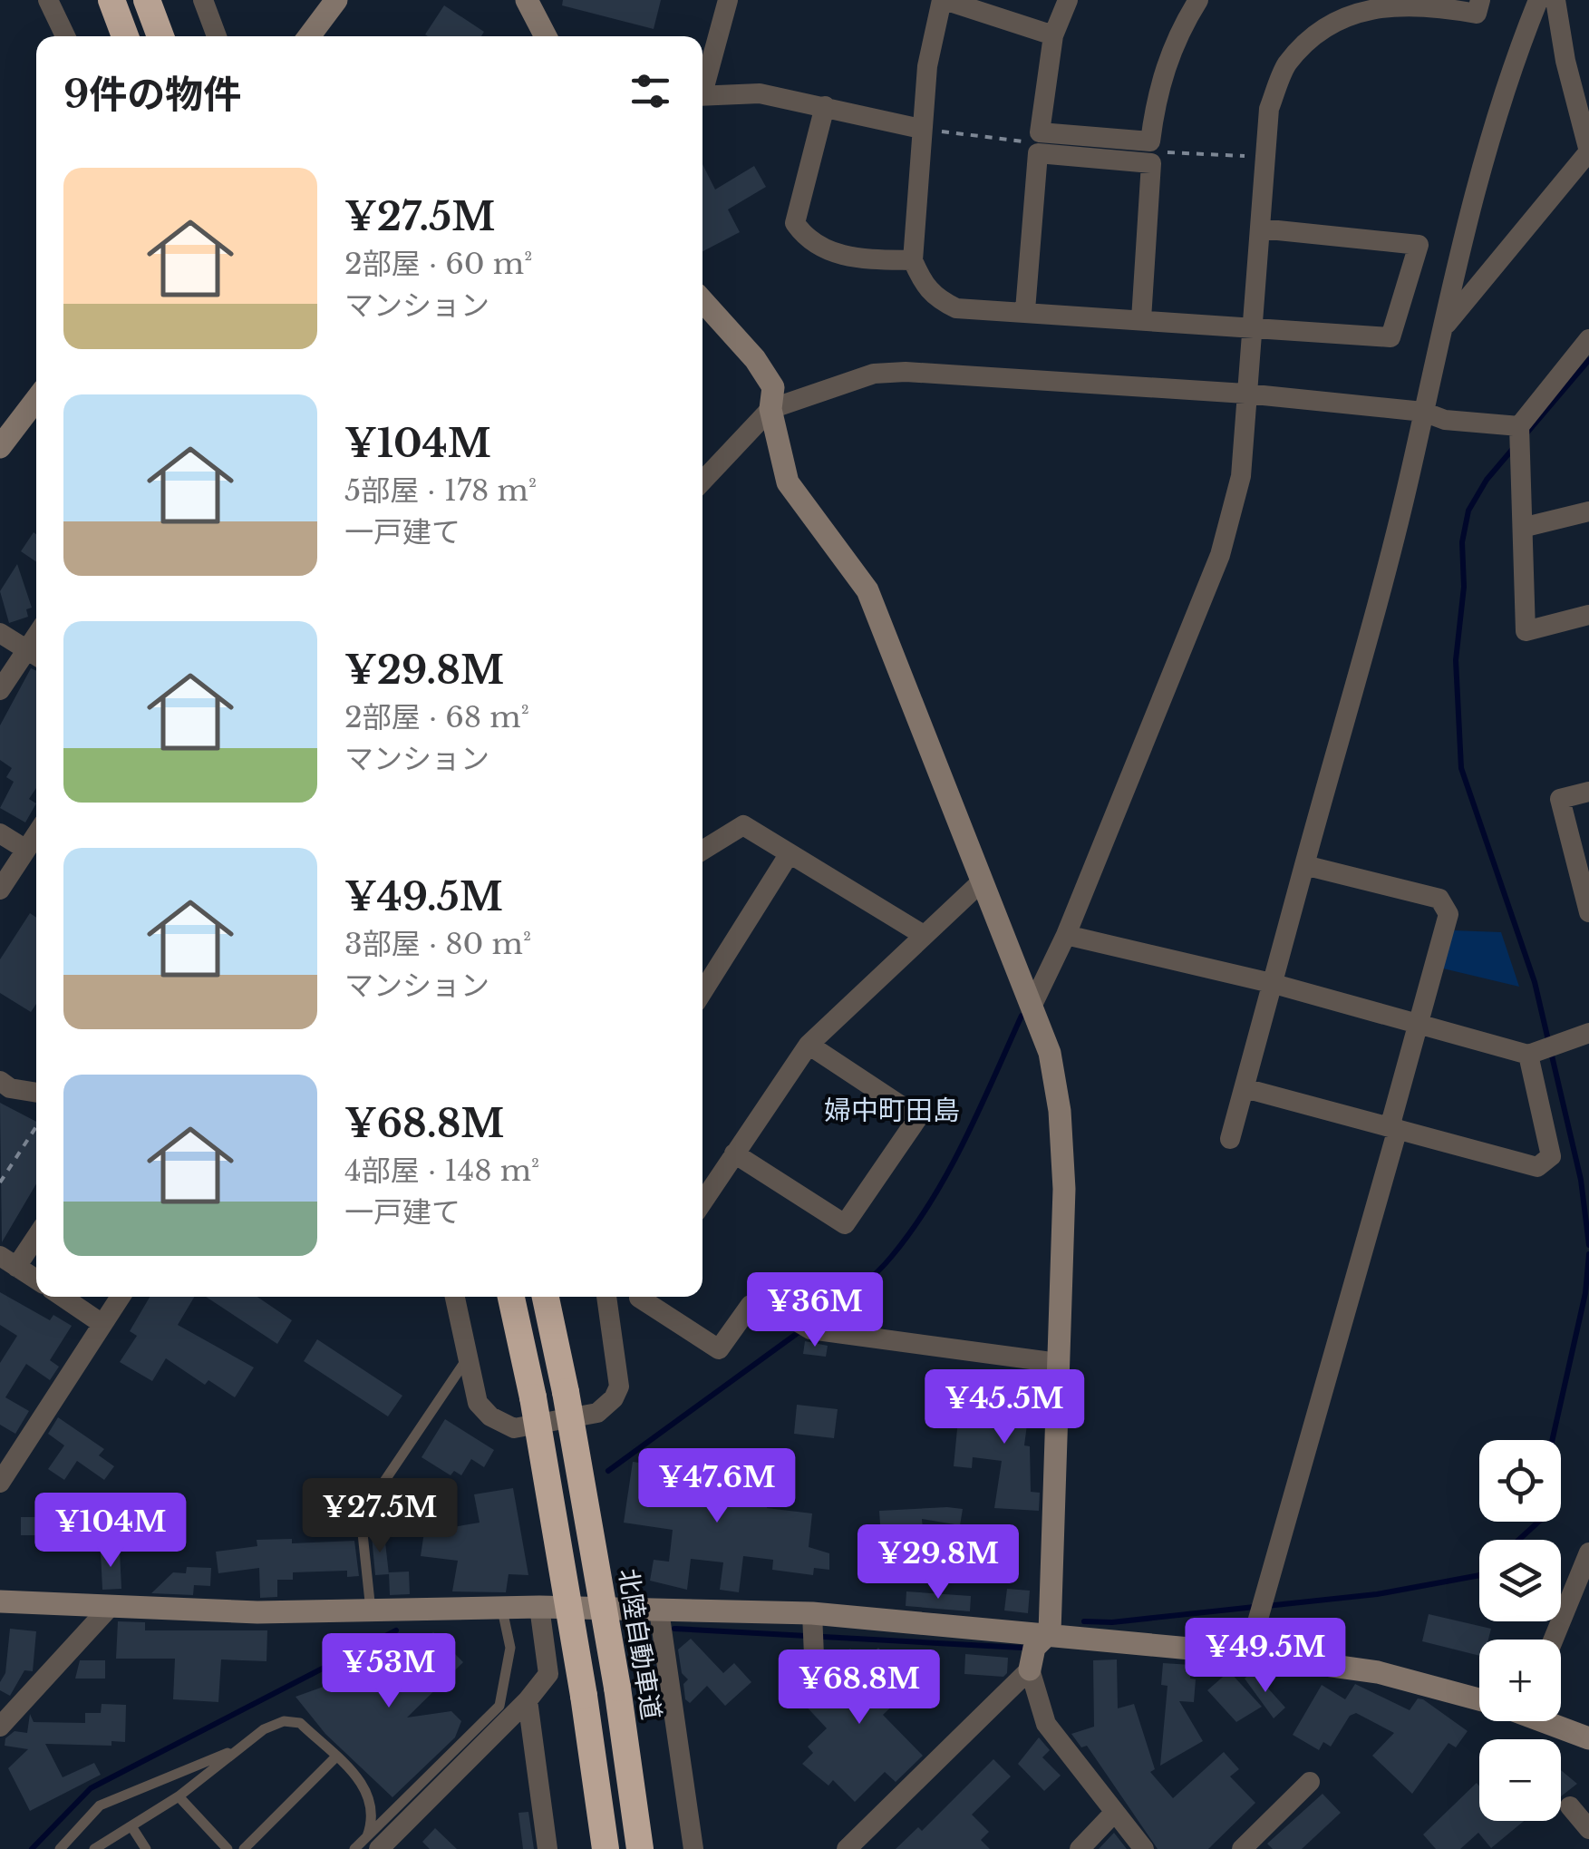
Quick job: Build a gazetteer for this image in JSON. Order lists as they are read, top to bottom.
{
  "streets": {
    "highway": ["北陸自動車道"]
  },
  "districts": ["婦中町田島"],
  "page": {
    "heading": "9件の物件",
    "list": [
      {
        "name": "¥27.5M",
        "note": "2部屋 · 60 m² · マンション"
      },
      {
        "name": "¥104M",
        "note": "5部屋 · 178 m² · 一戸建て"
      },
      {
        "name": "¥29.8M",
        "note": "2部屋 · 68 m² · マンション"
      },
      {
        "name": "¥49.5M",
        "note": "3部屋 · 80 m² · マンション"
      },
      {
        "name": "¥68.8M",
        "note": "4部屋 · 148 m² · 一戸建て"
      }
    ],
    "price": [
      "¥36M",
      "¥45.5M",
      "¥47.6M",
      "¥27.5M",
      "¥104M",
      "¥29.8M",
      "¥49.5M",
      "¥53M",
      "¥68.8M"
    ],
    "map_buttons": ["+", "−"]
  }
}
